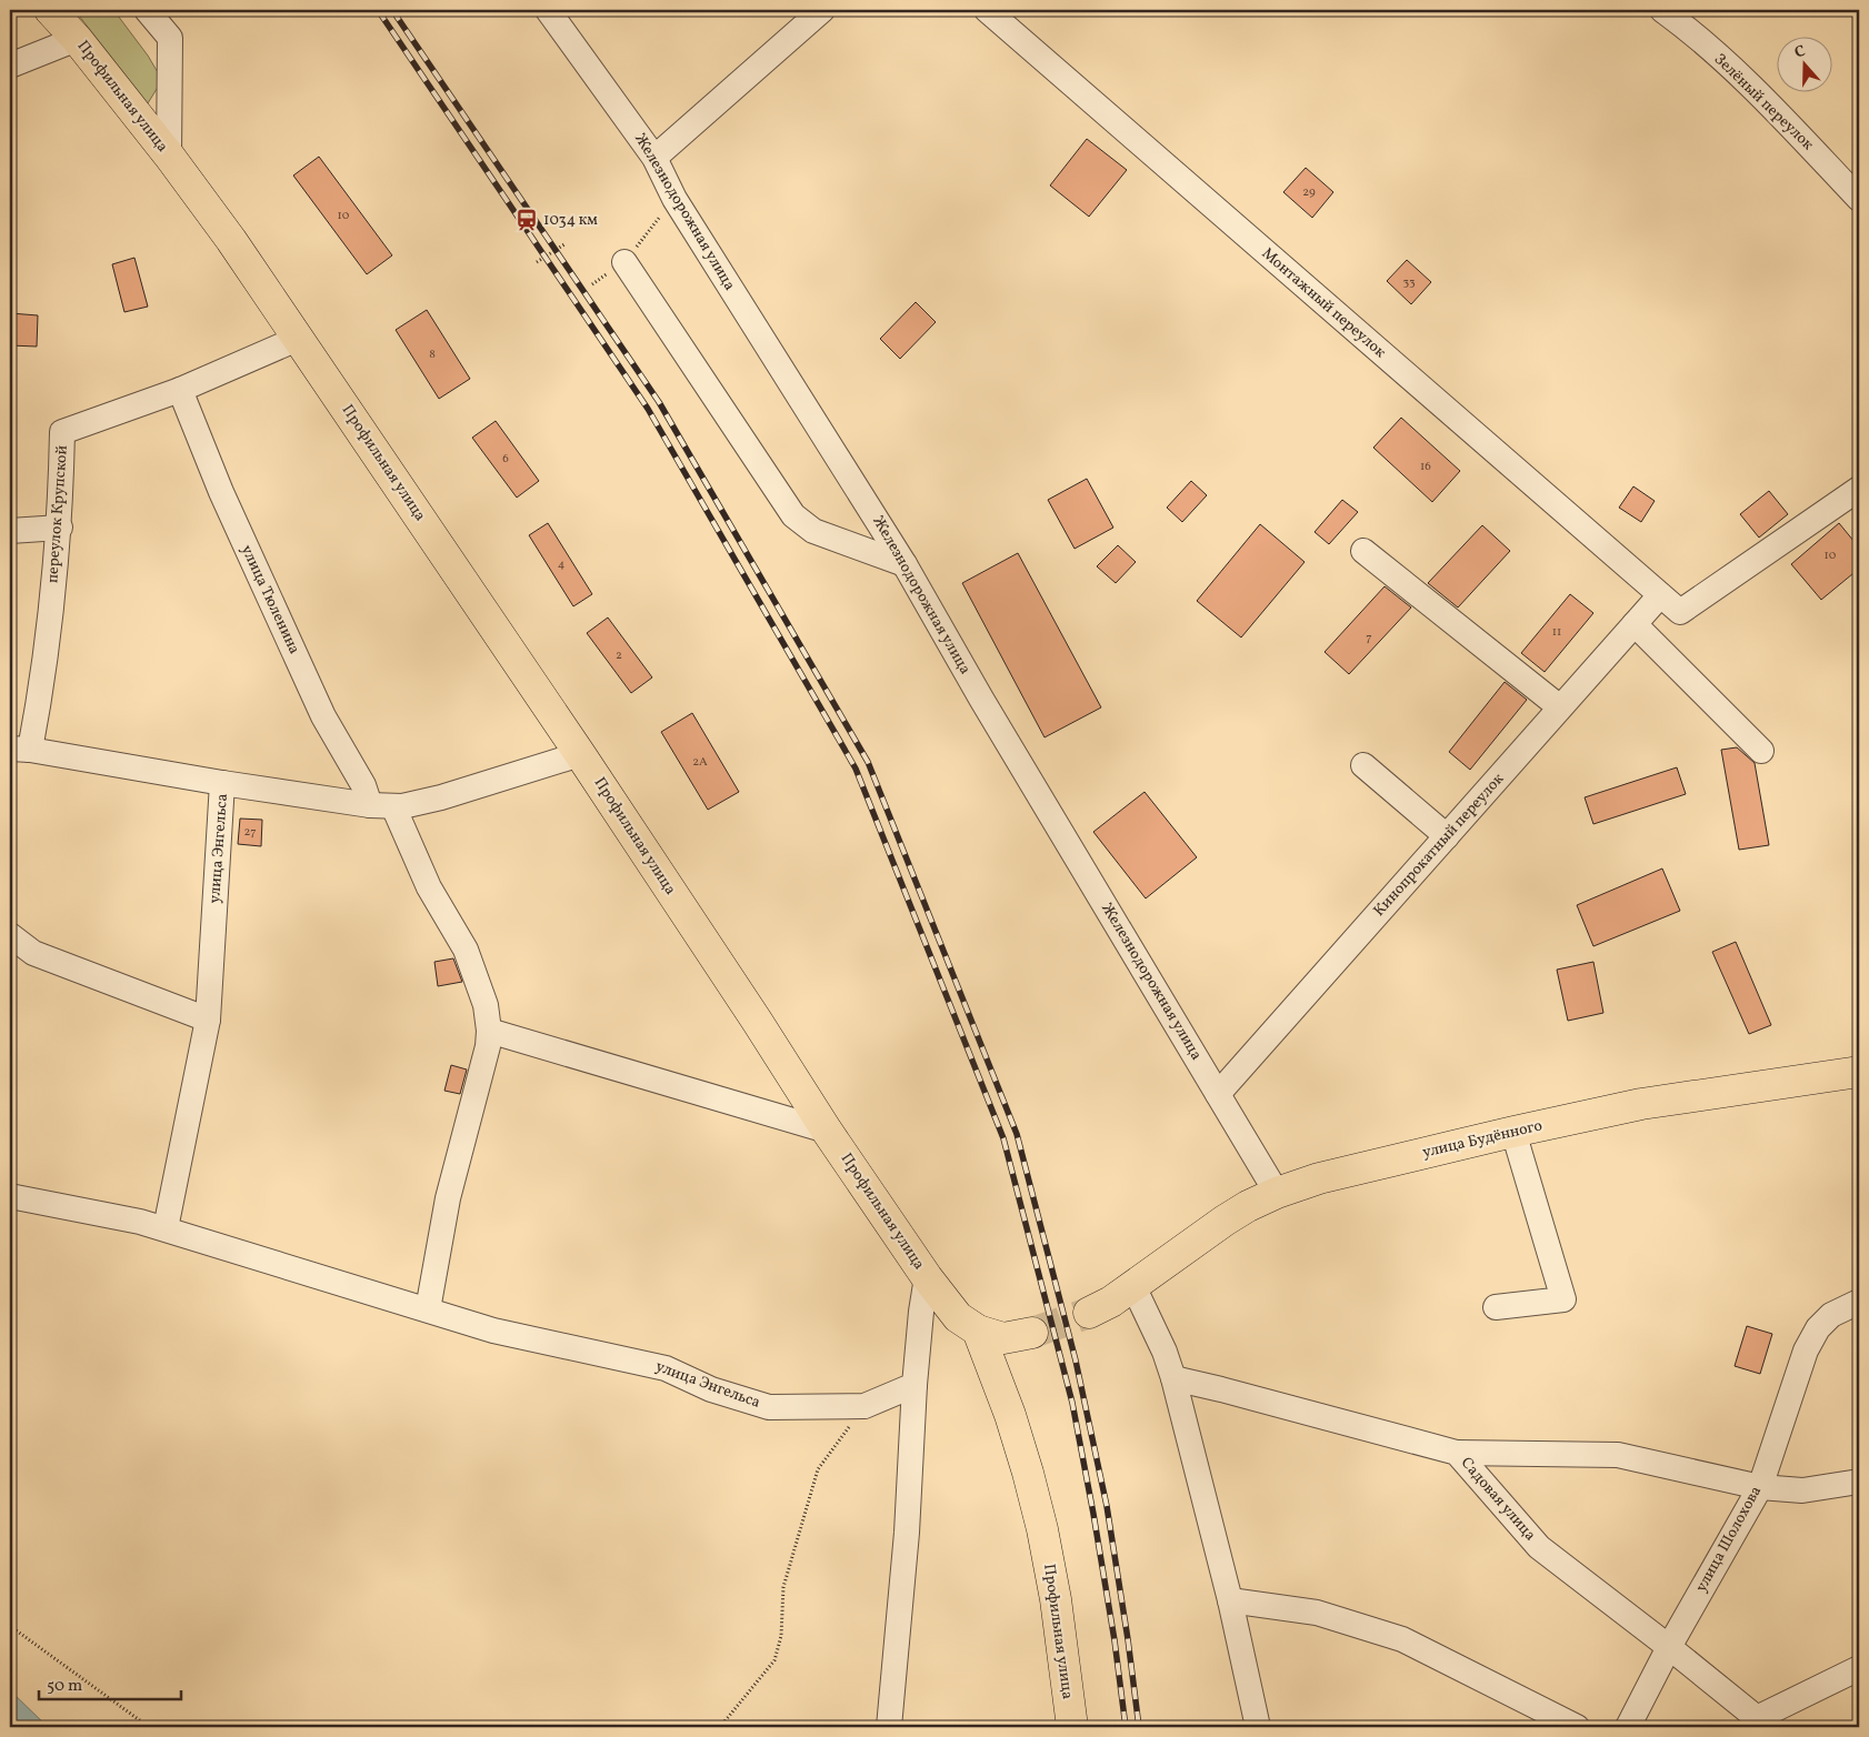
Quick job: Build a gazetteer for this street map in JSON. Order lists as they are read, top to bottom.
{
  "streets": {
    "main road": ["Профильная улица", "улица Будённого"],
    "street": [
      "Зелёный переулок",
      "Железнодорожная улица",
      "Монтажный переулок",
      "переулок Крупской",
      "улица Тюленина",
      "Кинопрокатный переулок",
      "улица Энгельса",
      "Садовая улица",
      "улица Шолохова"
    ]
  },
  "crossings": [
    ["Профильная улица", "переулок Крупской"],
    ["Профильная улица", "улица Энгельса"],
    ["Железнодорожная улица", "Кинопрокатный переулок"],
    ["Железнодорожная улица", "улица Будённого"],
    ["Монтажный переулок", "Кинопрокатный переулок"],
    ["переулок Крупской", "улица Тюленина"],
    ["переулок Крупской", "улица Энгельса"],
    ["улица Тюленина", "улица Энгельса"],
    ["Садовая улица", "улица Шолохова"]
  ],
  "places": {
    "station": ["1034 км"]
  },
  "house_numbers": [
    "29",
    "10",
    "33",
    "8",
    "6",
    "16",
    "10",
    "4",
    "11",
    "7",
    "2",
    "2А",
    "27"
  ],
  "scale_bar": "50 m",
  "north": "top"
}
